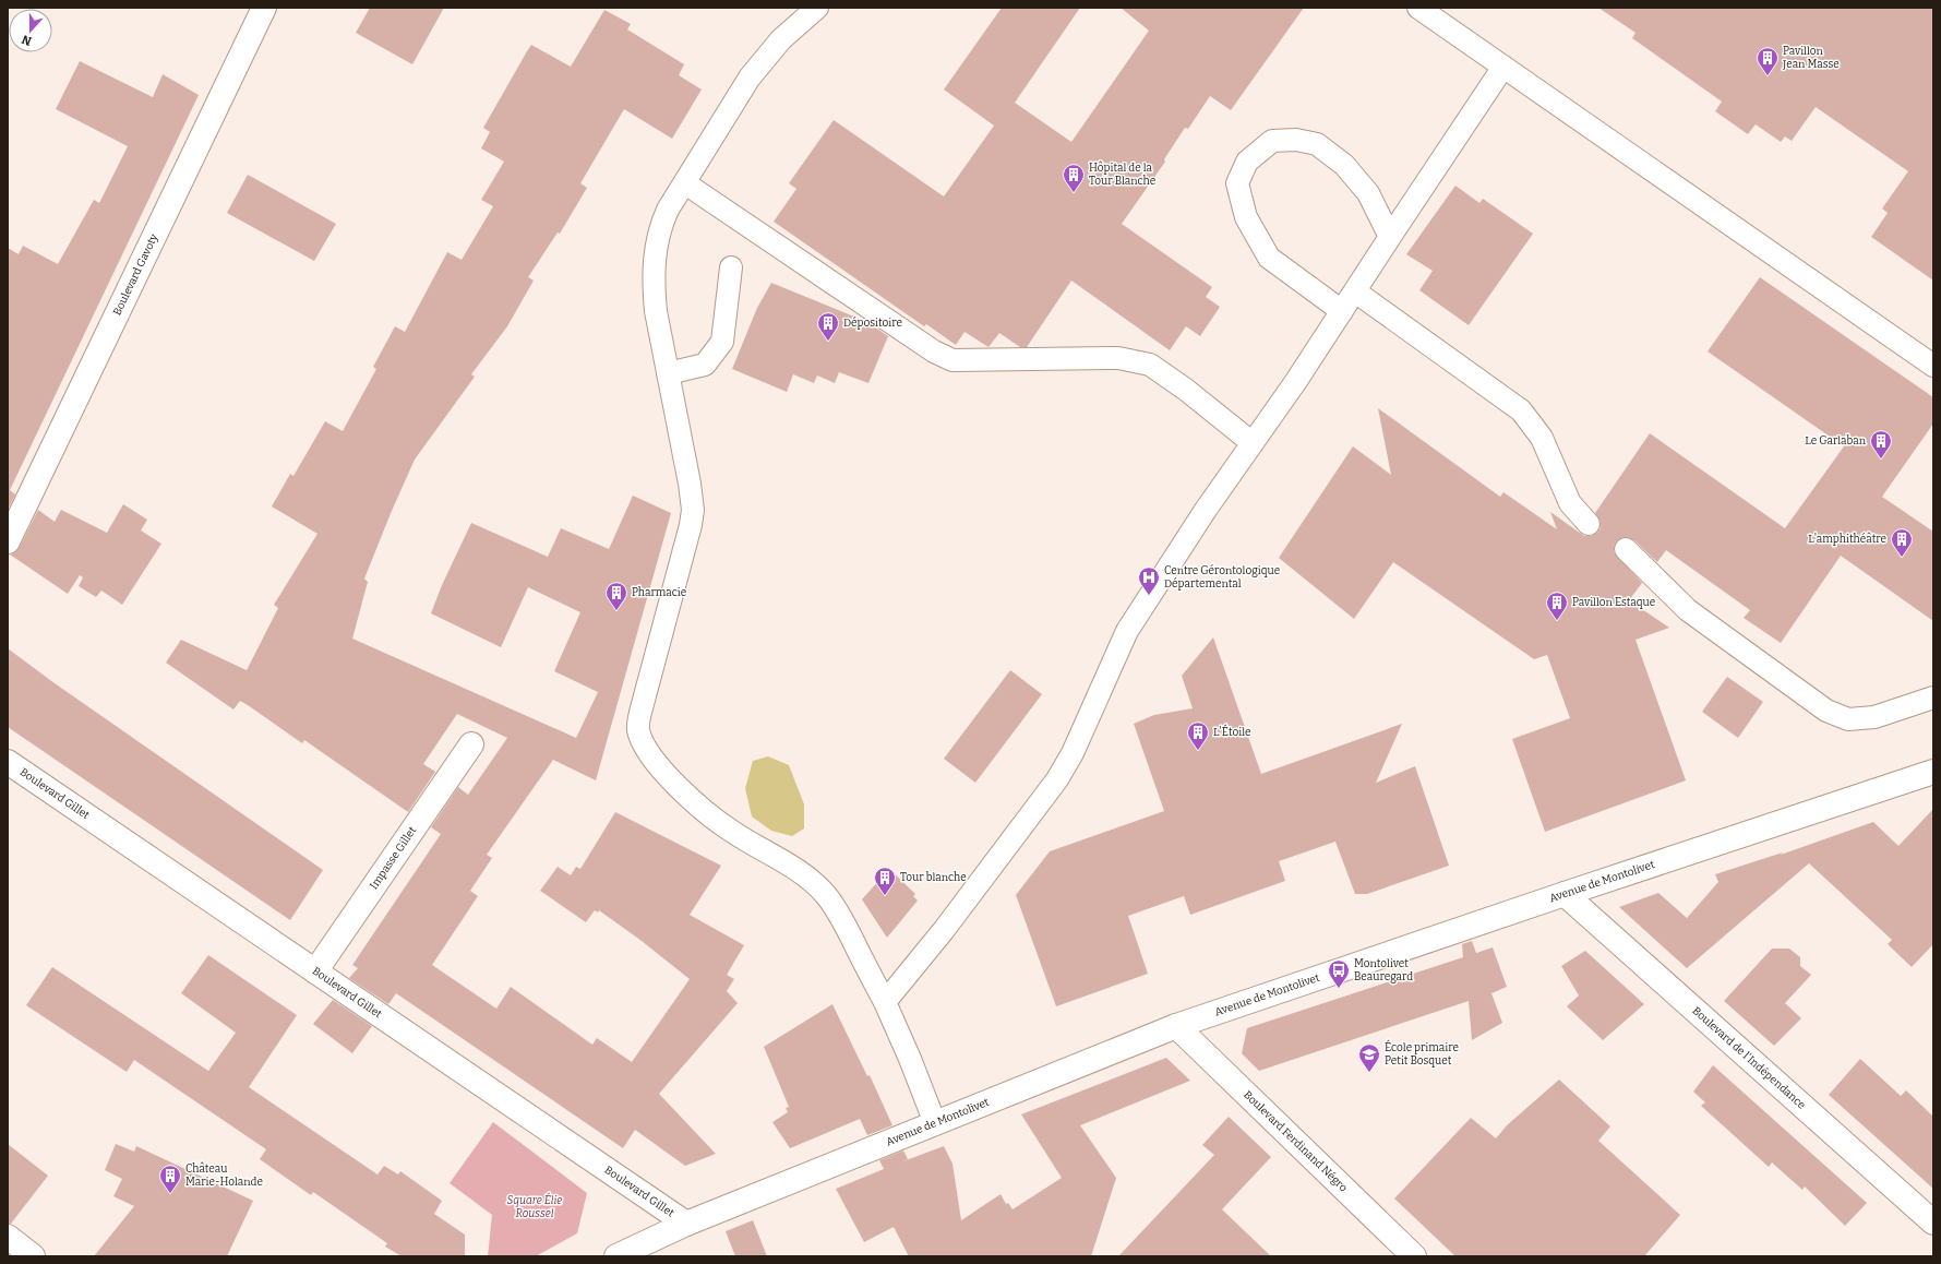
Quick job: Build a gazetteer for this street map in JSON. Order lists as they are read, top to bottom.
{
  "streets": {
    "street": [
      "Boulevard Gavoty",
      "Boulevard Gillet",
      "Impasse Gillet",
      "Avenue de Montolivet",
      "Boulevard de l'Indépendance",
      "Boulevard Ferdinand Négro"
    ]
  },
  "crossings": [
    ["Boulevard Gillet", "Impasse Gillet"],
    ["Boulevard Gillet", "Avenue de Montolivet"],
    ["Avenue de Montolivet", "Boulevard de l'Indépendance"],
    ["Avenue de Montolivet", "Boulevard Ferdinand Négro"]
  ],
  "parks": ["Square Élie Roussel"],
  "places": {
    "building": [
      "Pavillon Jean Masse",
      "Hôpital de la Tour Blanche",
      "Dépositoire",
      "Le Garlaban",
      "L'amphithéâtre",
      "Pharmacie",
      "Pavillon Estaque",
      "L'Étoile",
      "Tour blanche",
      "Château Marie-Holande"
    ],
    "hospital": ["Centre Gérontologique Départemental"],
    "bus stop": ["Montolivet Beauregard"],
    "school or university": ["École primaire Petit Bosquet"]
  },
  "north": "bottom"
}
